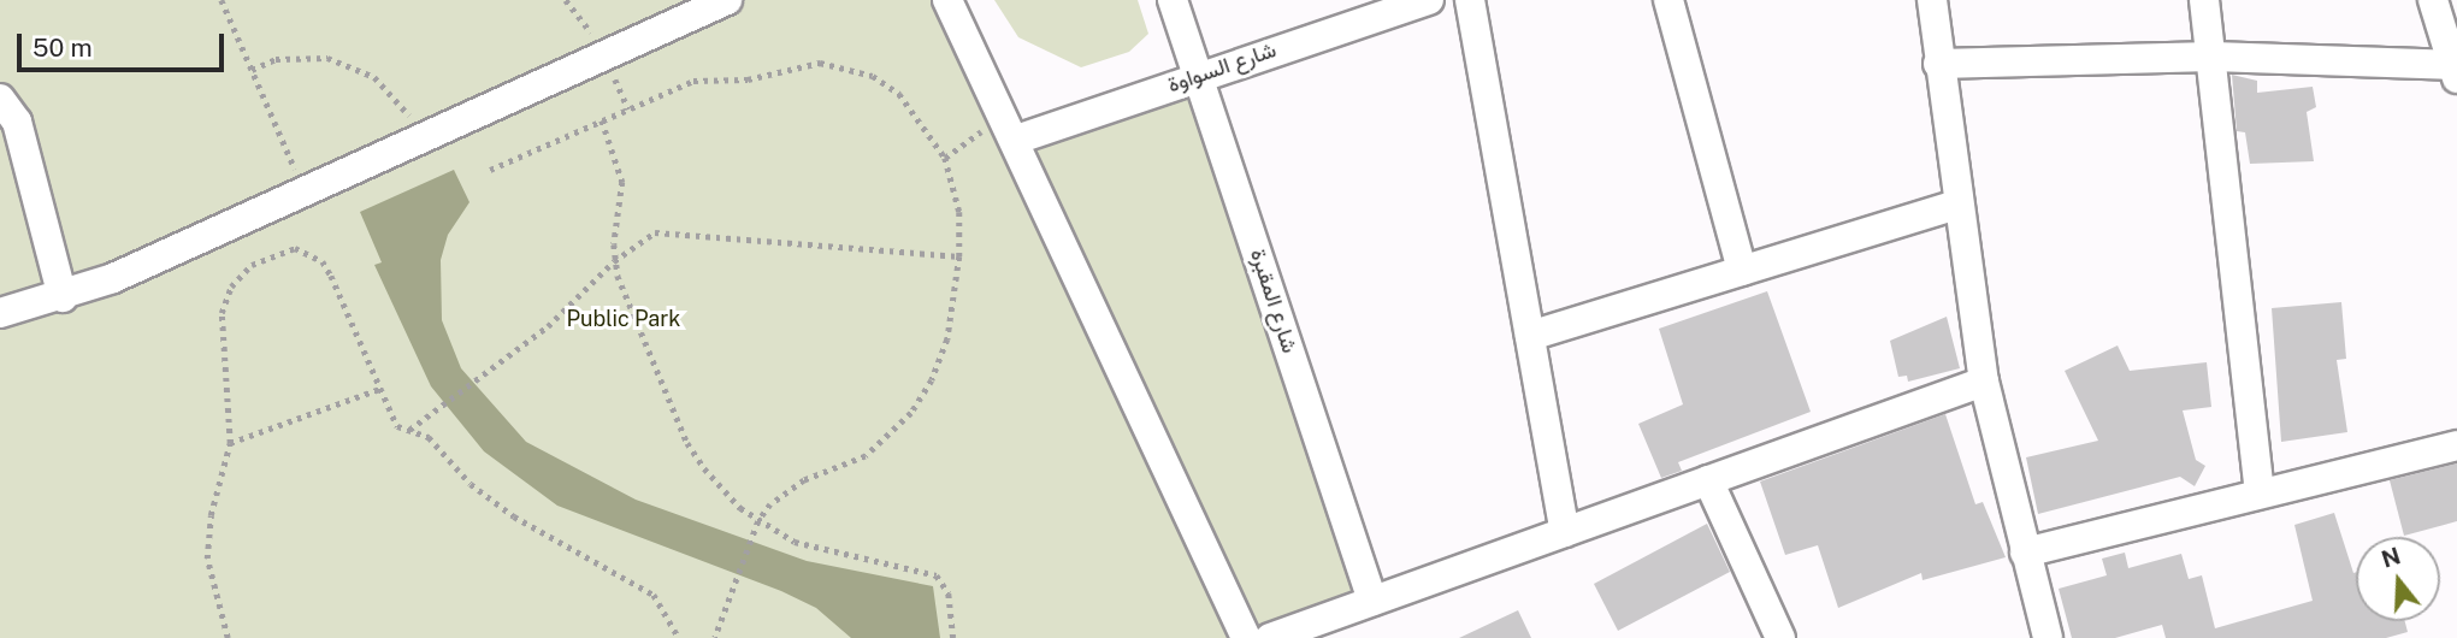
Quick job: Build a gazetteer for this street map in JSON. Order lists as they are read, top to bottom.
{
  "streets": {
    "street": ["شارع السواوة", "شارع المقبرة"]
  },
  "crossings": [
    ["شارع السواوة", "شارع المقبرة"]
  ],
  "parks": ["Public Park"],
  "scale_bar": "50 m",
  "north": "top"
}
